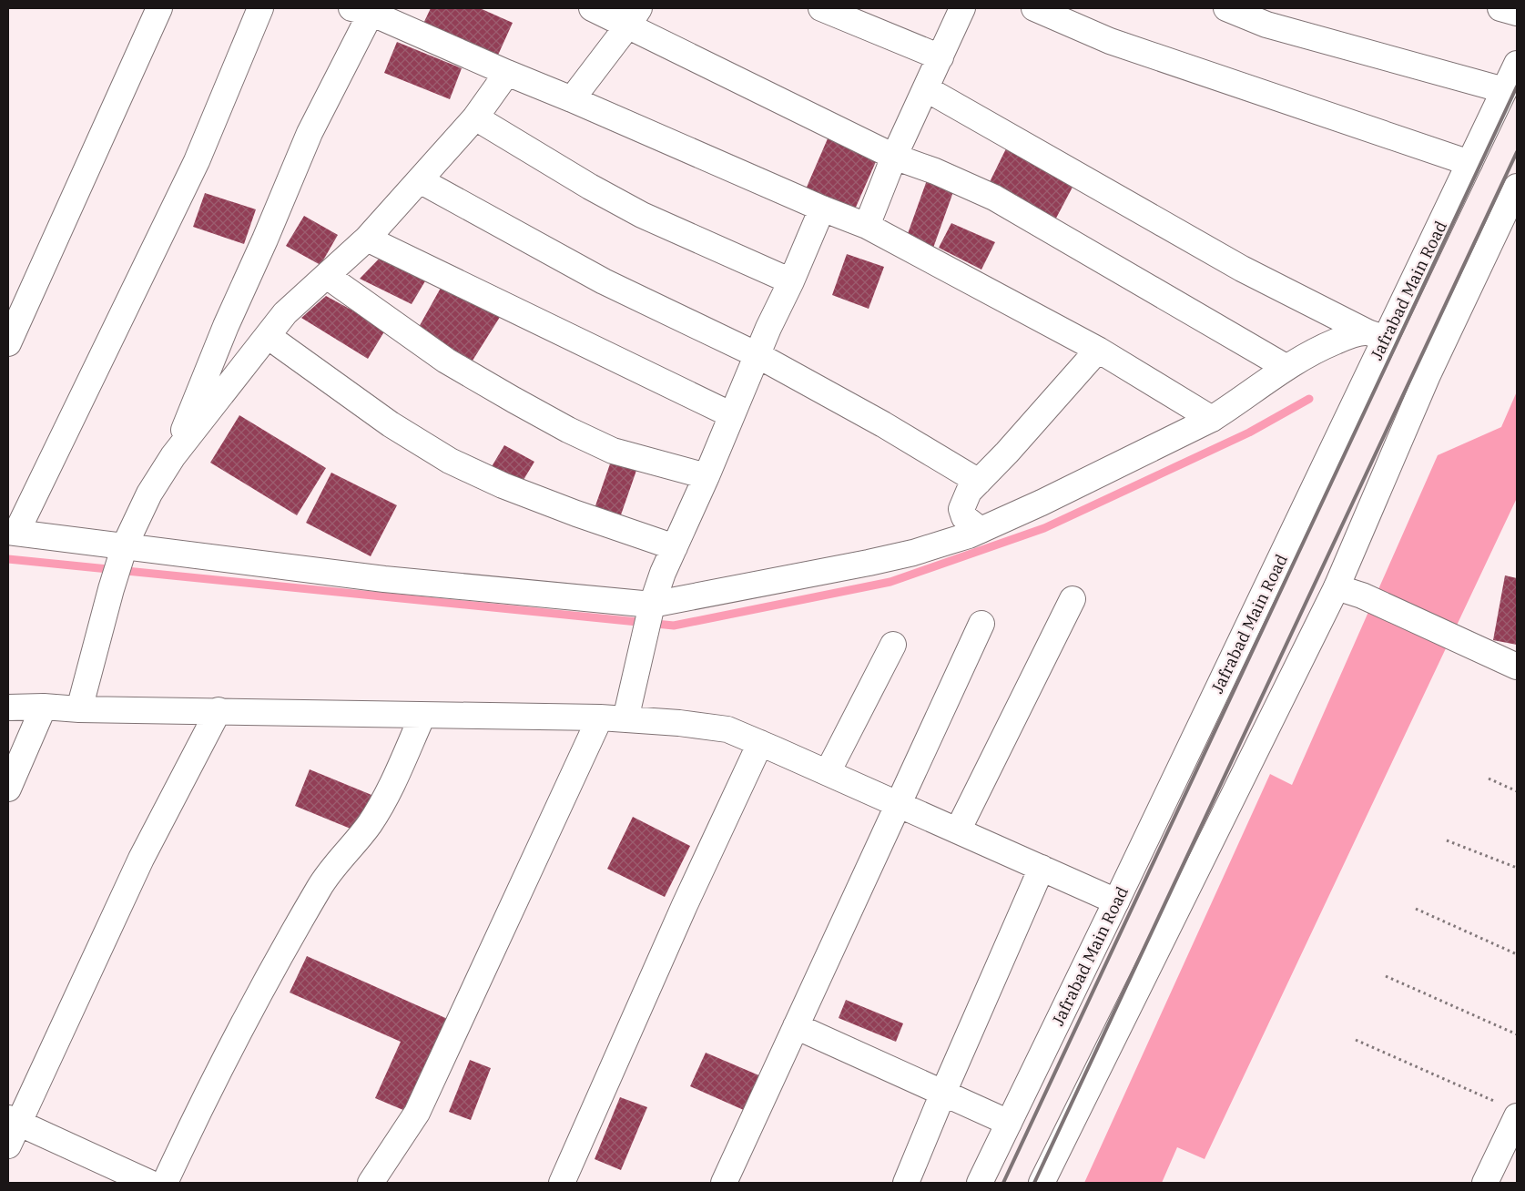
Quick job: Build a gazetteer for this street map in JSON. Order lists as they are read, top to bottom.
{
  "streets": {
    "street": ["Jafrabad Main Road"]
  }
}
